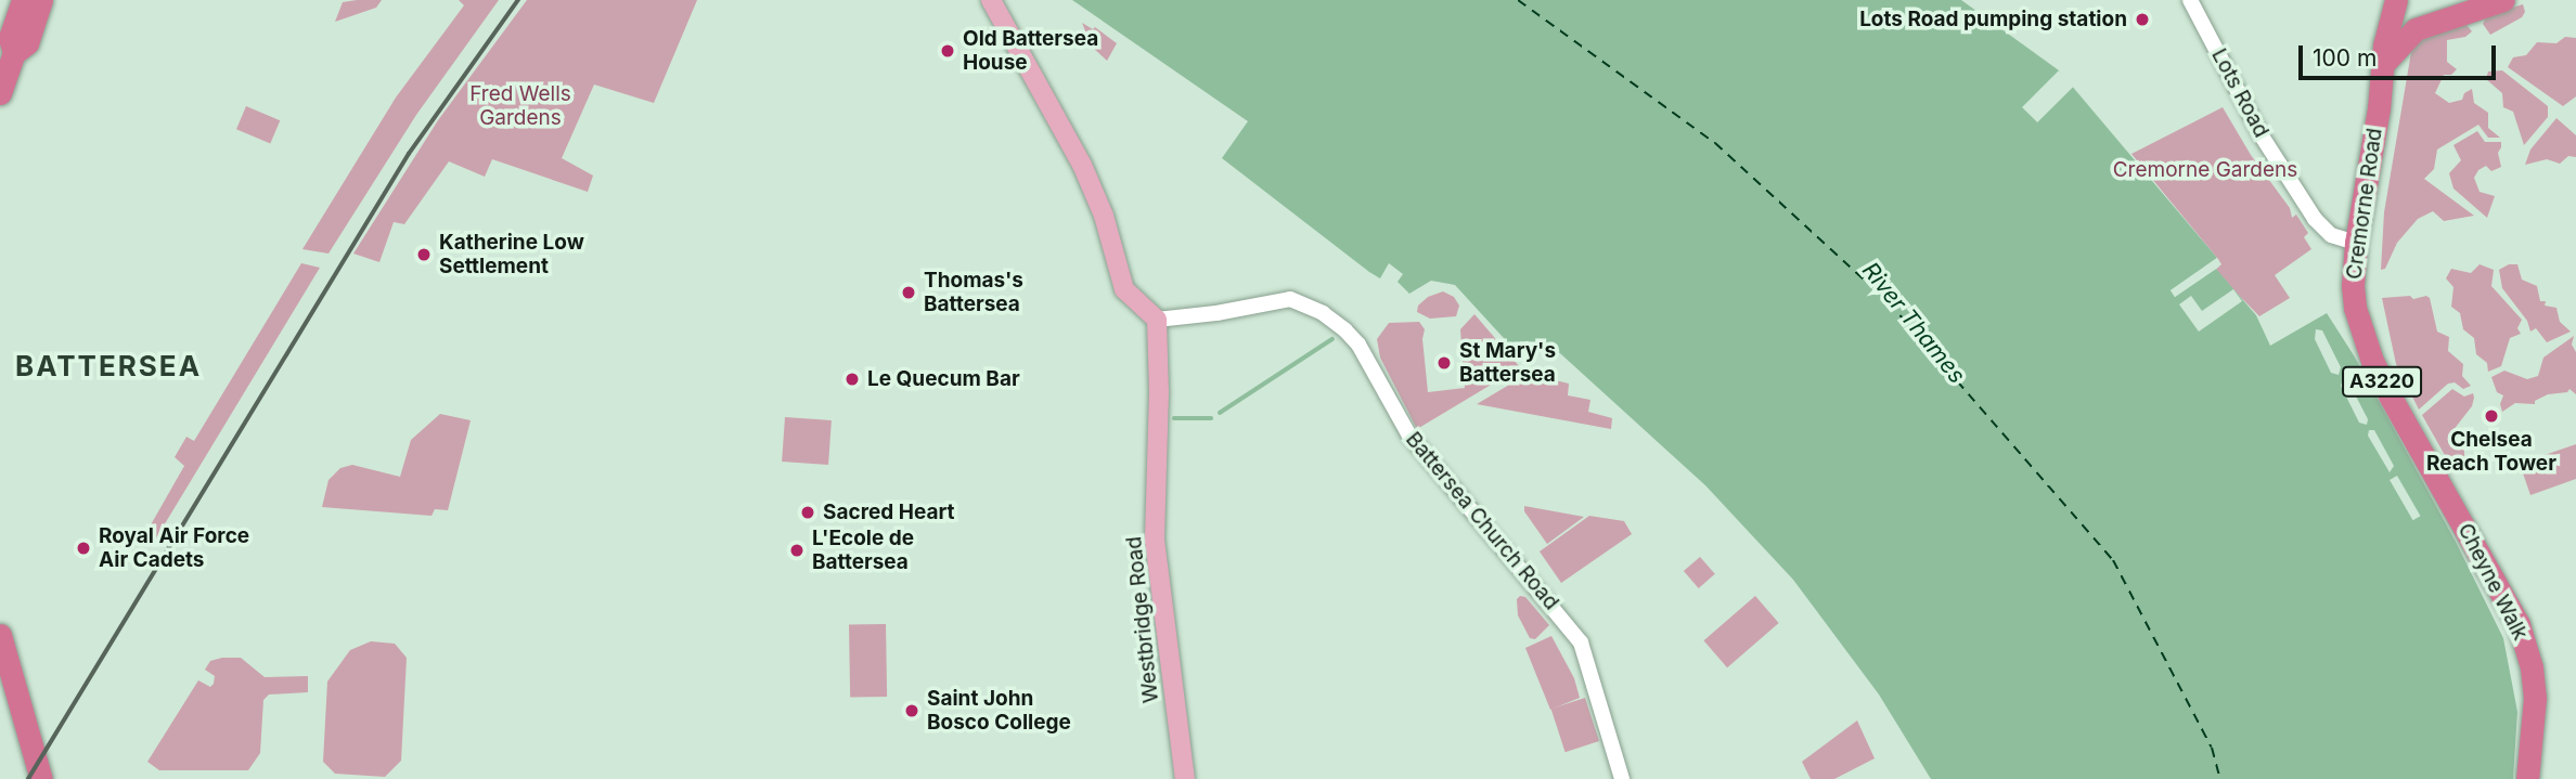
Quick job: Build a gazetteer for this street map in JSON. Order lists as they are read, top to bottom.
{
  "streets": {
    "highway": ["Cremorne Road", "A3220", "Cheyne Walk"],
    "main road": ["Westbridge Road"],
    "street": ["Lots Road", "Battersea Church Road"]
  },
  "crossings": [
    ["Lots Road", "Cremorne Road"],
    ["Cremorne Road", "A3220"],
    ["Cremorne Road", "Cheyne Walk"],
    ["Battersea Church Road", "Westbridge Road"]
  ],
  "districts": ["BATTERSEA"],
  "water": ["River Thames"],
  "parks": ["Fred Wells Gardens", "Cremorne Gardens"],
  "places": [
    "Lots Road pumping station",
    "Old Battersea House",
    "Katherine Low Settlement",
    "Thomas's Battersea",
    "St Mary's Battersea",
    "Le Quecum Bar",
    "Chelsea Reach Tower",
    "Sacred Heart",
    "Royal Air Force Air Cadets",
    "L'Ecole de Battersea",
    "Saint John Bosco College"
  ],
  "scale_bar": "100 m"
}
